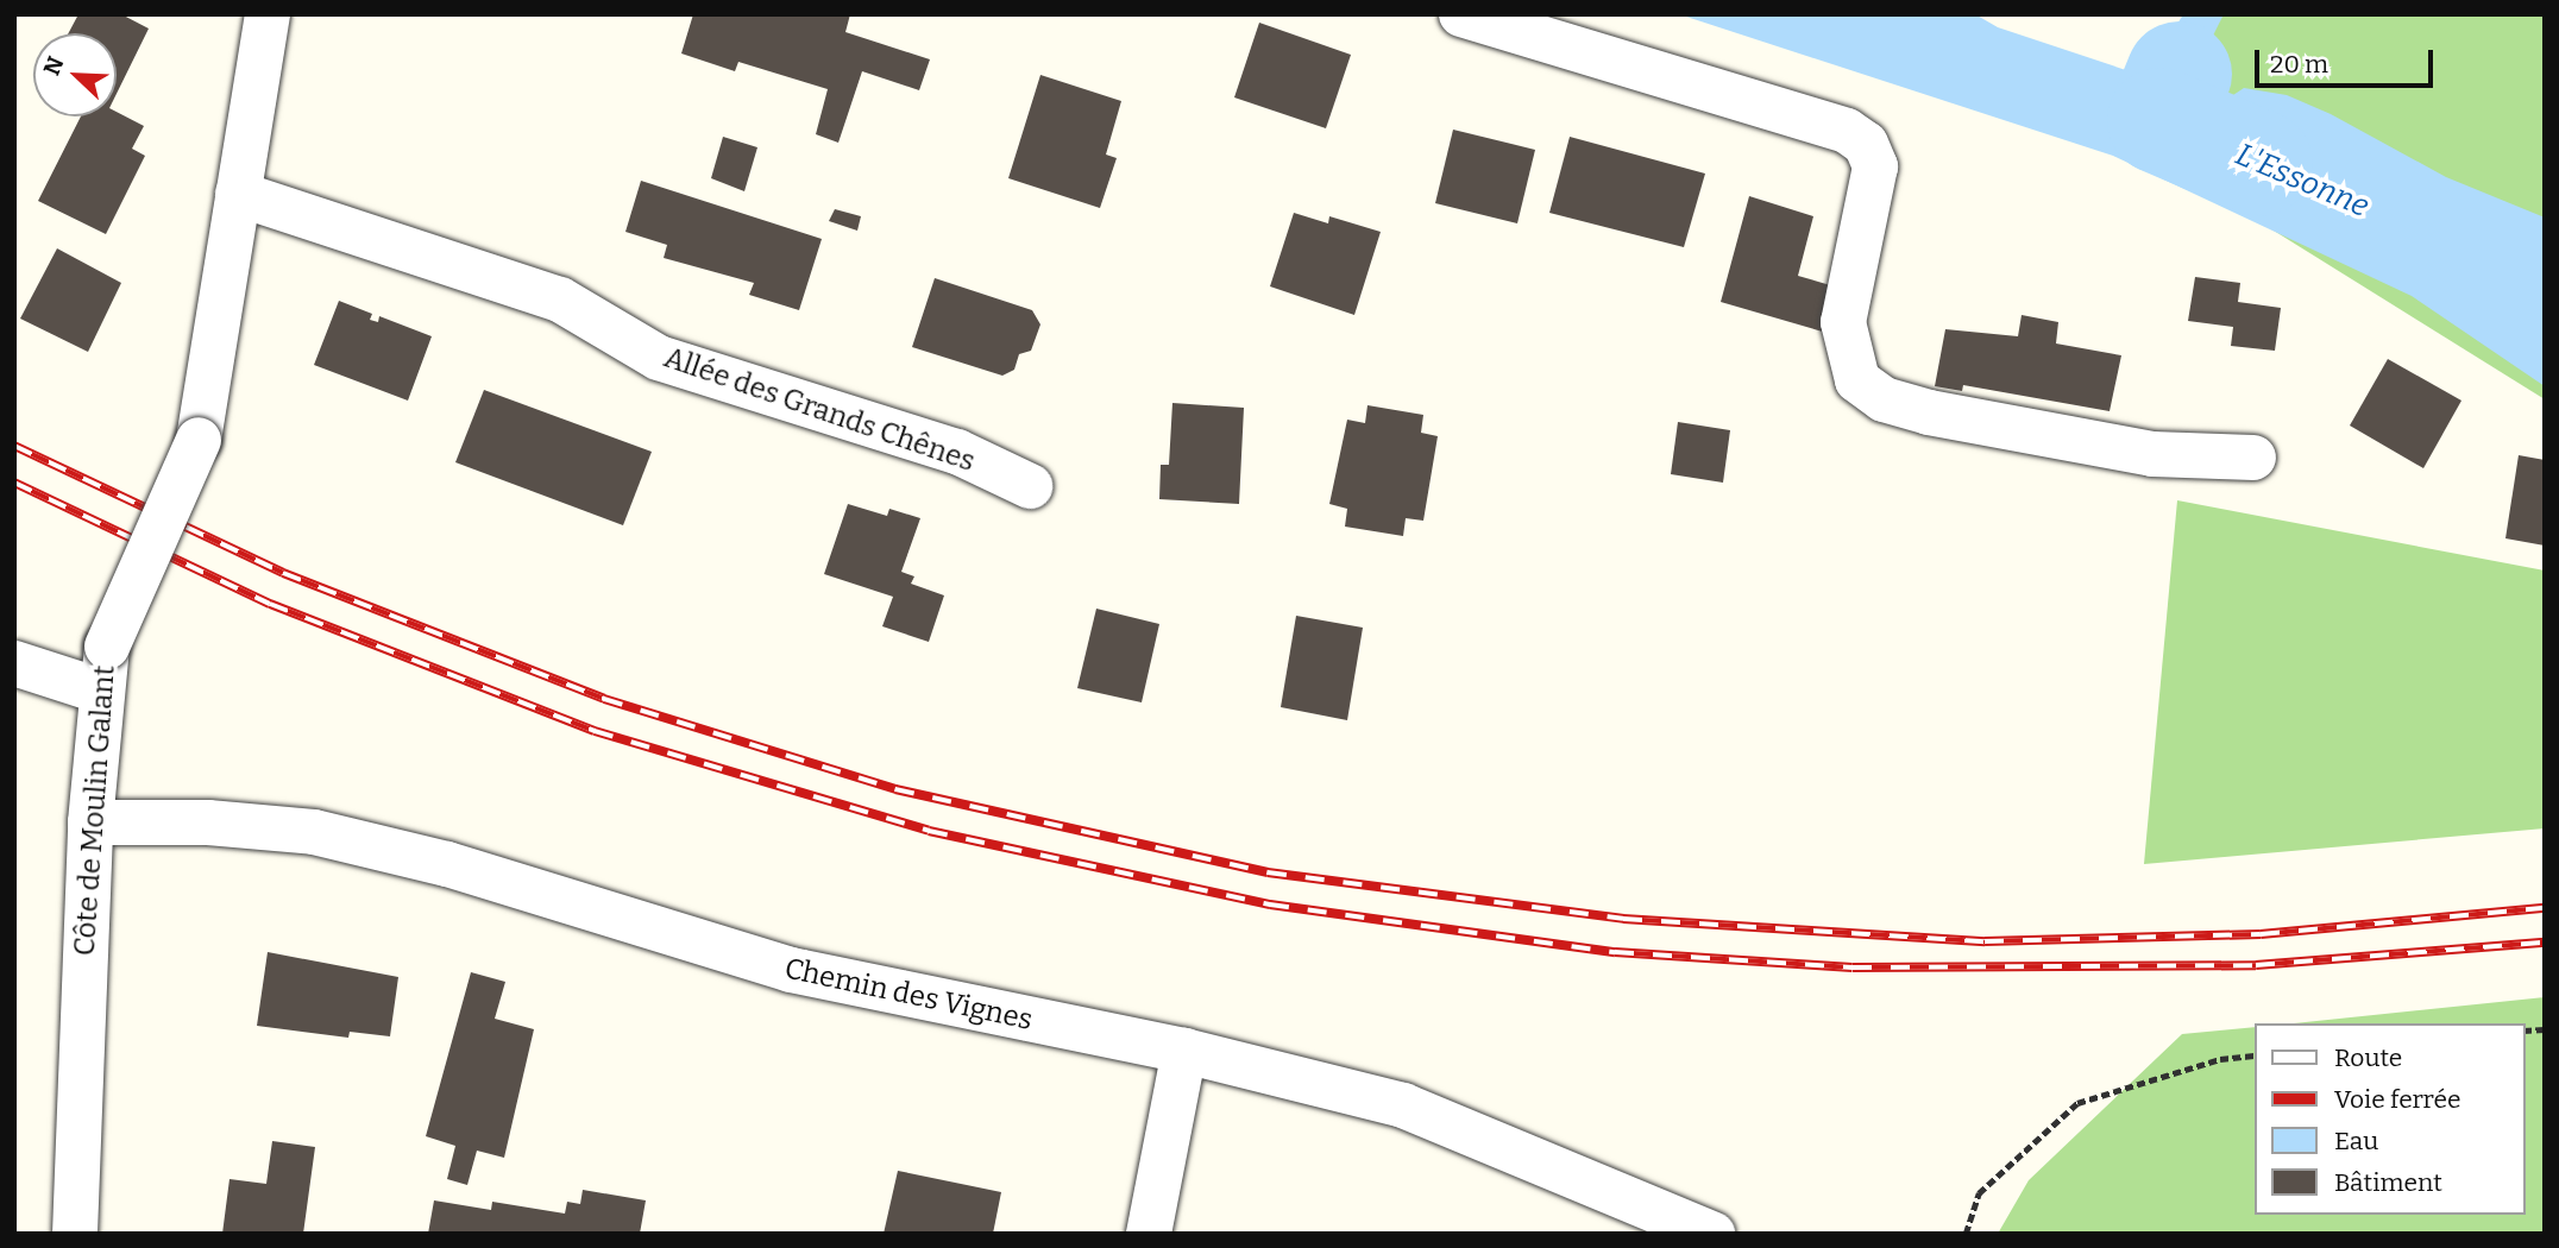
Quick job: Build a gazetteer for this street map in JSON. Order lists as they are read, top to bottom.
{
  "streets": {
    "street": ["Allée des Grands Chênes", "Côte de Moulin Galant", "Chemin des Vignes"]
  },
  "crossings": [
    ["Allée des Grands Chênes", "Côte de Moulin Galant"],
    ["Côte de Moulin Galant", "Chemin des Vignes"]
  ],
  "water": ["L'Essonne"],
  "legend": [
    "Route",
    "Voie ferrée",
    "Eau",
    "Bâtiment"
  ],
  "scale_bar": "20 m",
  "north": "top left"
}
